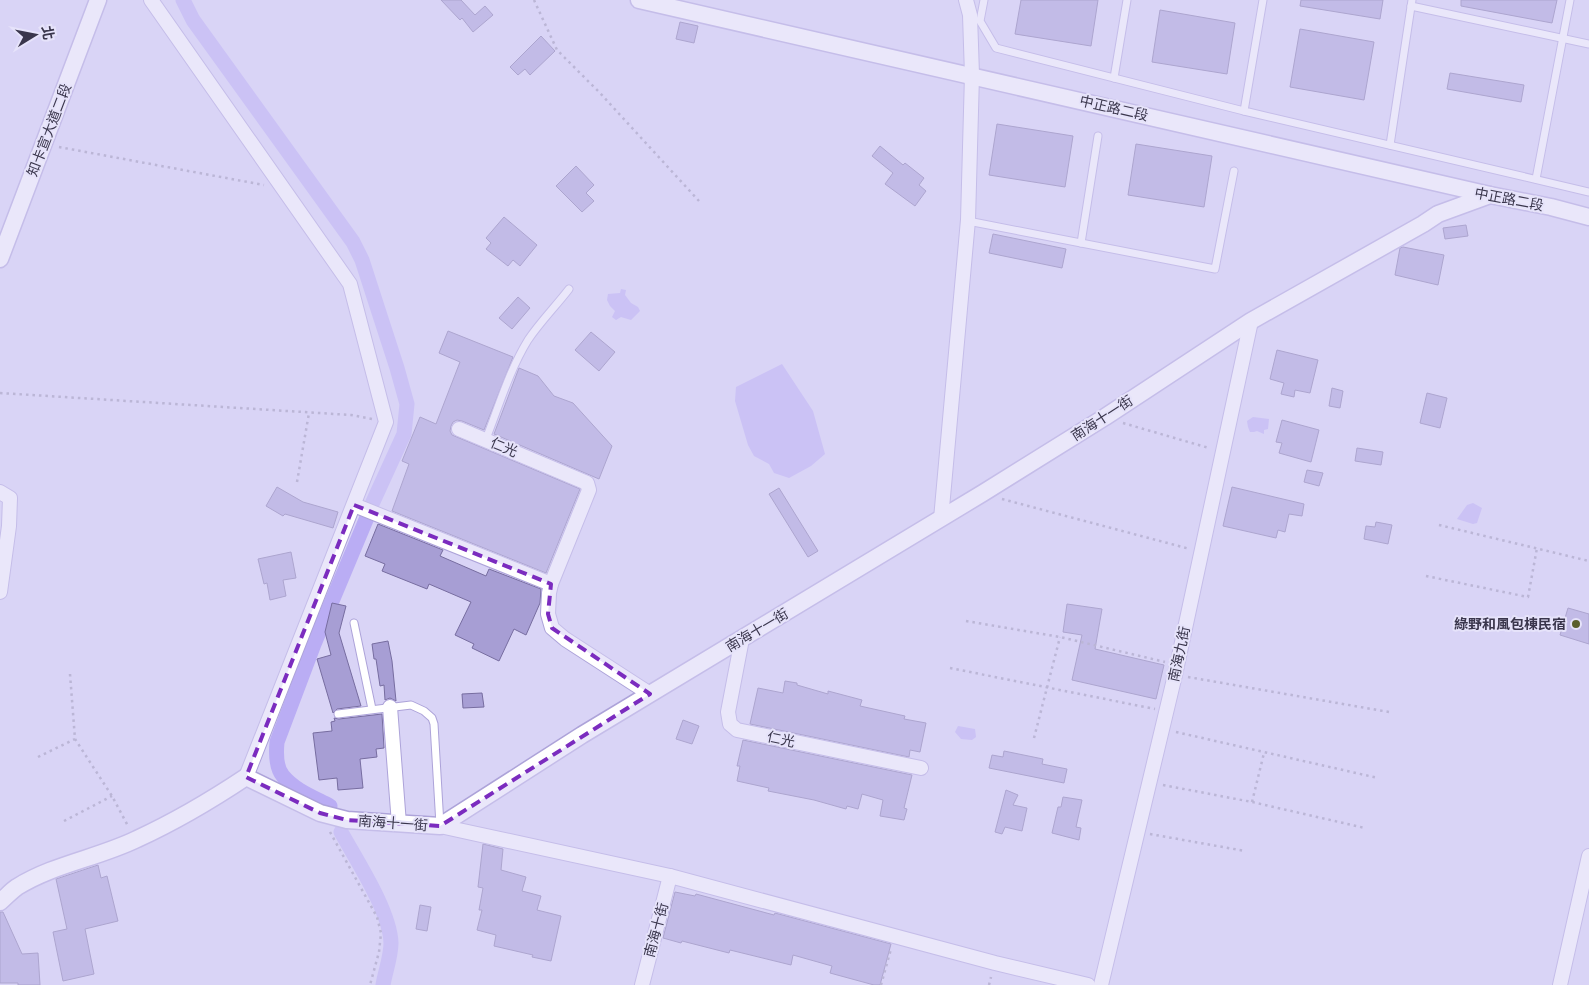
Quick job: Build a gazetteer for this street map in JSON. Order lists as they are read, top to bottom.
{
  "streets": {
    "street": [
      "中正路二段",
      "知卡宣大道二段",
      "南海十一街",
      "仁光",
      "南海九街",
      "南海十街"
    ]
  },
  "crossings": [
    ["中正路二段", "南海十一街"],
    ["南海十一街", "仁光"],
    ["南海十一街", "南海九街"]
  ],
  "places": ["綠野和風包棟民宿"],
  "north": "right"
}
